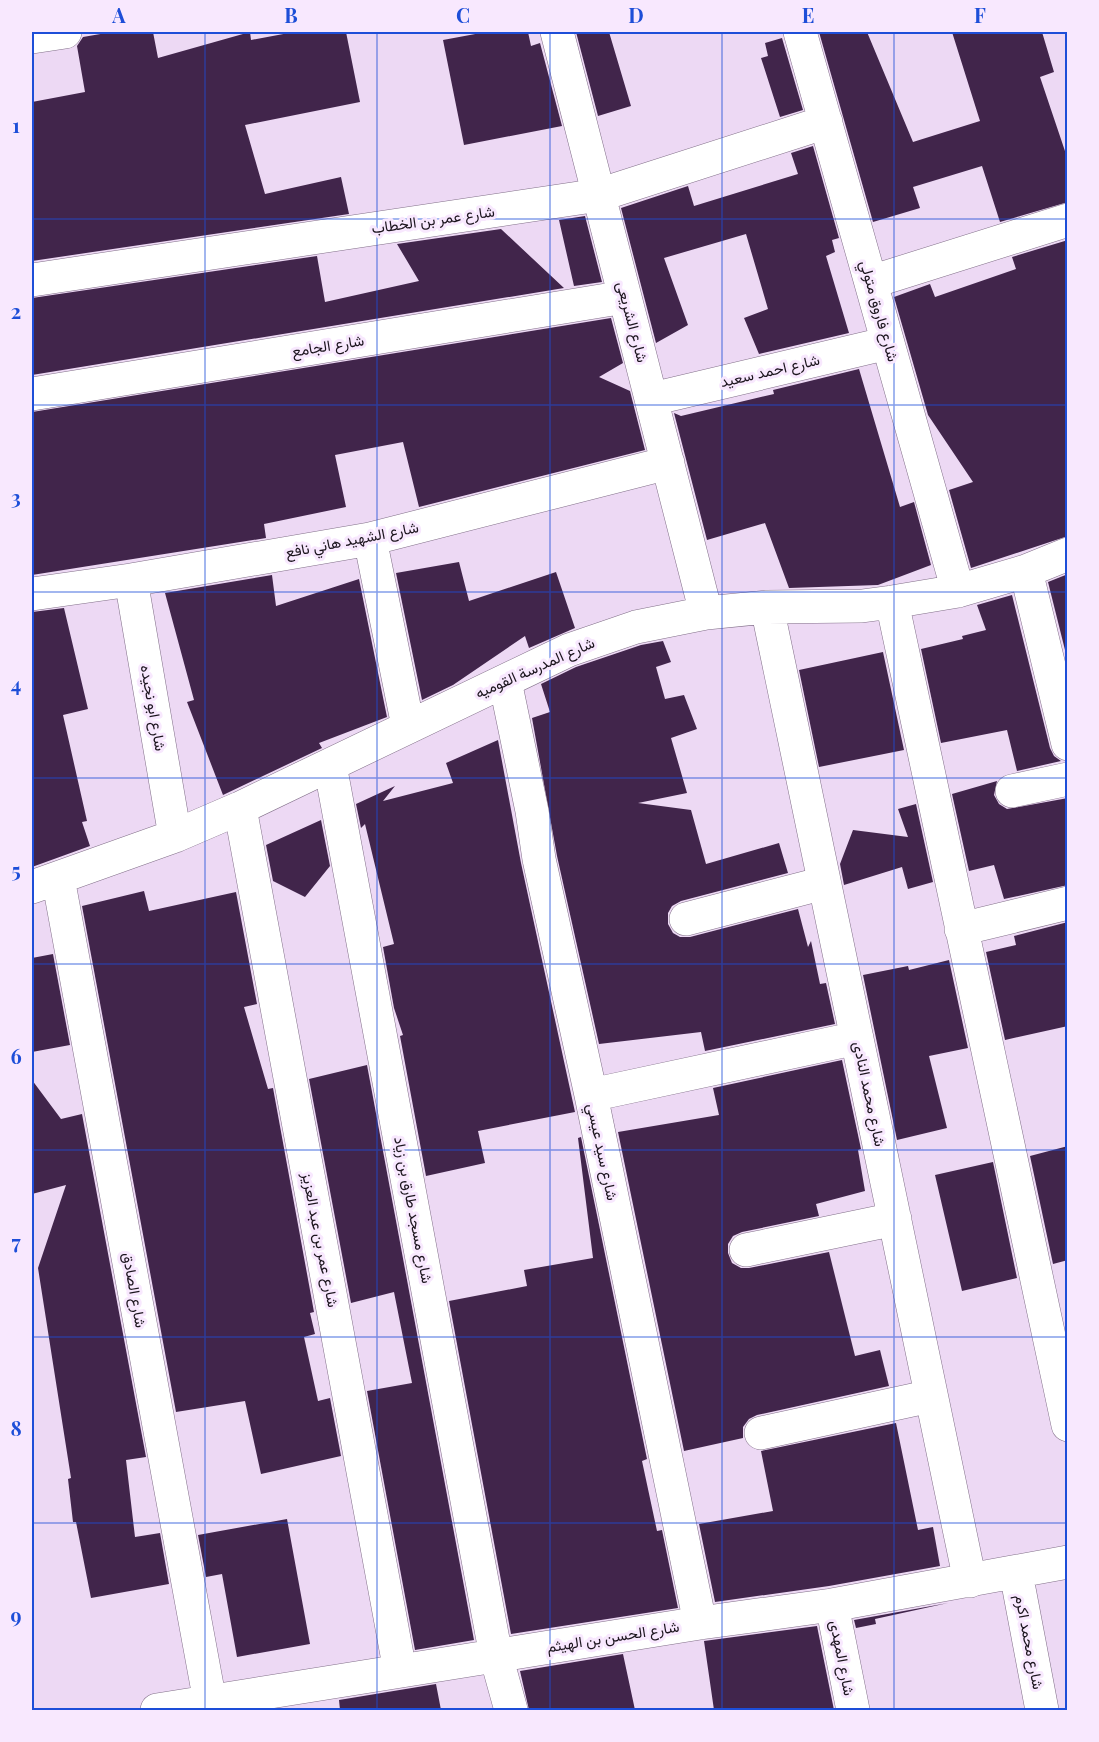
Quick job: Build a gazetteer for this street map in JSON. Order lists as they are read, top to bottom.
{
  "streets": {
    "street": [
      "شارع عمر بن الخطاب",
      "شارع فاروق متولي",
      "شارع الشريعى",
      "شارع الجامع",
      "شارع احمد سعيد",
      "شارع الشهيد هاني نافع",
      "شارع المدرسة القوميه",
      "شارع ابو نجيده",
      "شارع محمد النادى",
      "شارع سيد عيسي",
      "شارع مسجد طارق بن زياد",
      "شارع عمر بن عبد العزيز",
      "شارع الصادق",
      "شارع الحسن بن الهيثم",
      "شارع محمد اكرم",
      "شارع المهدى"
    ]
  },
  "crossings": [
    ["شارع عمر بن الخطاب", "شارع فاروق متولي"],
    ["شارع عمر بن الخطاب", "شارع الشريعى"],
    ["شارع فاروق متولي", "شارع احمد سعيد"],
    ["شارع فاروق متولي", "شارع المدرسة القوميه"],
    ["شارع الشريعى", "شارع الجامع"],
    ["شارع الشريعى", "شارع احمد سعيد"],
    ["شارع الشريعى", "شارع الشهيد هاني نافع"],
    ["شارع الشريعى", "شارع المدرسة القوميه"],
    ["شارع الشهيد هاني نافع", "شارع ابو نجيده"],
    ["شارع المدرسة القوميه", "شارع ابو نجيده"],
    ["شارع المدرسة القوميه", "شارع محمد النادى"],
    ["شارع المدرسة القوميه", "شارع سيد عيسي"],
    ["شارع المدرسة القوميه", "شارع مسجد طارق بن زياد"],
    ["شارع المدرسة القوميه", "شارع عمر بن عبد العزيز"],
    ["شارع المدرسة القوميه", "شارع الصادق"],
    ["شارع محمد النادى", "شارع الحسن بن الهيثم"],
    ["شارع سيد عيسي", "شارع الحسن بن الهيثم"],
    ["شارع مسجد طارق بن زياد", "شارع الحسن بن الهيثم"],
    ["شارع عمر بن عبد العزيز", "شارع الحسن بن الهيثم"],
    ["شارع الصادق", "شارع الحسن بن الهيثم"],
    ["شارع الحسن بن الهيثم", "شارع محمد اكرم"],
    ["شارع الحسن بن الهيثم", "شارع المهدى"]
  ],
  "grid": {
    "columns": [
      "A",
      "B",
      "C",
      "D",
      "E",
      "F"
    ],
    "rows": [
      "1",
      "2",
      "3",
      "4",
      "5",
      "6",
      "7",
      "8",
      "9"
    ]
  }
}
